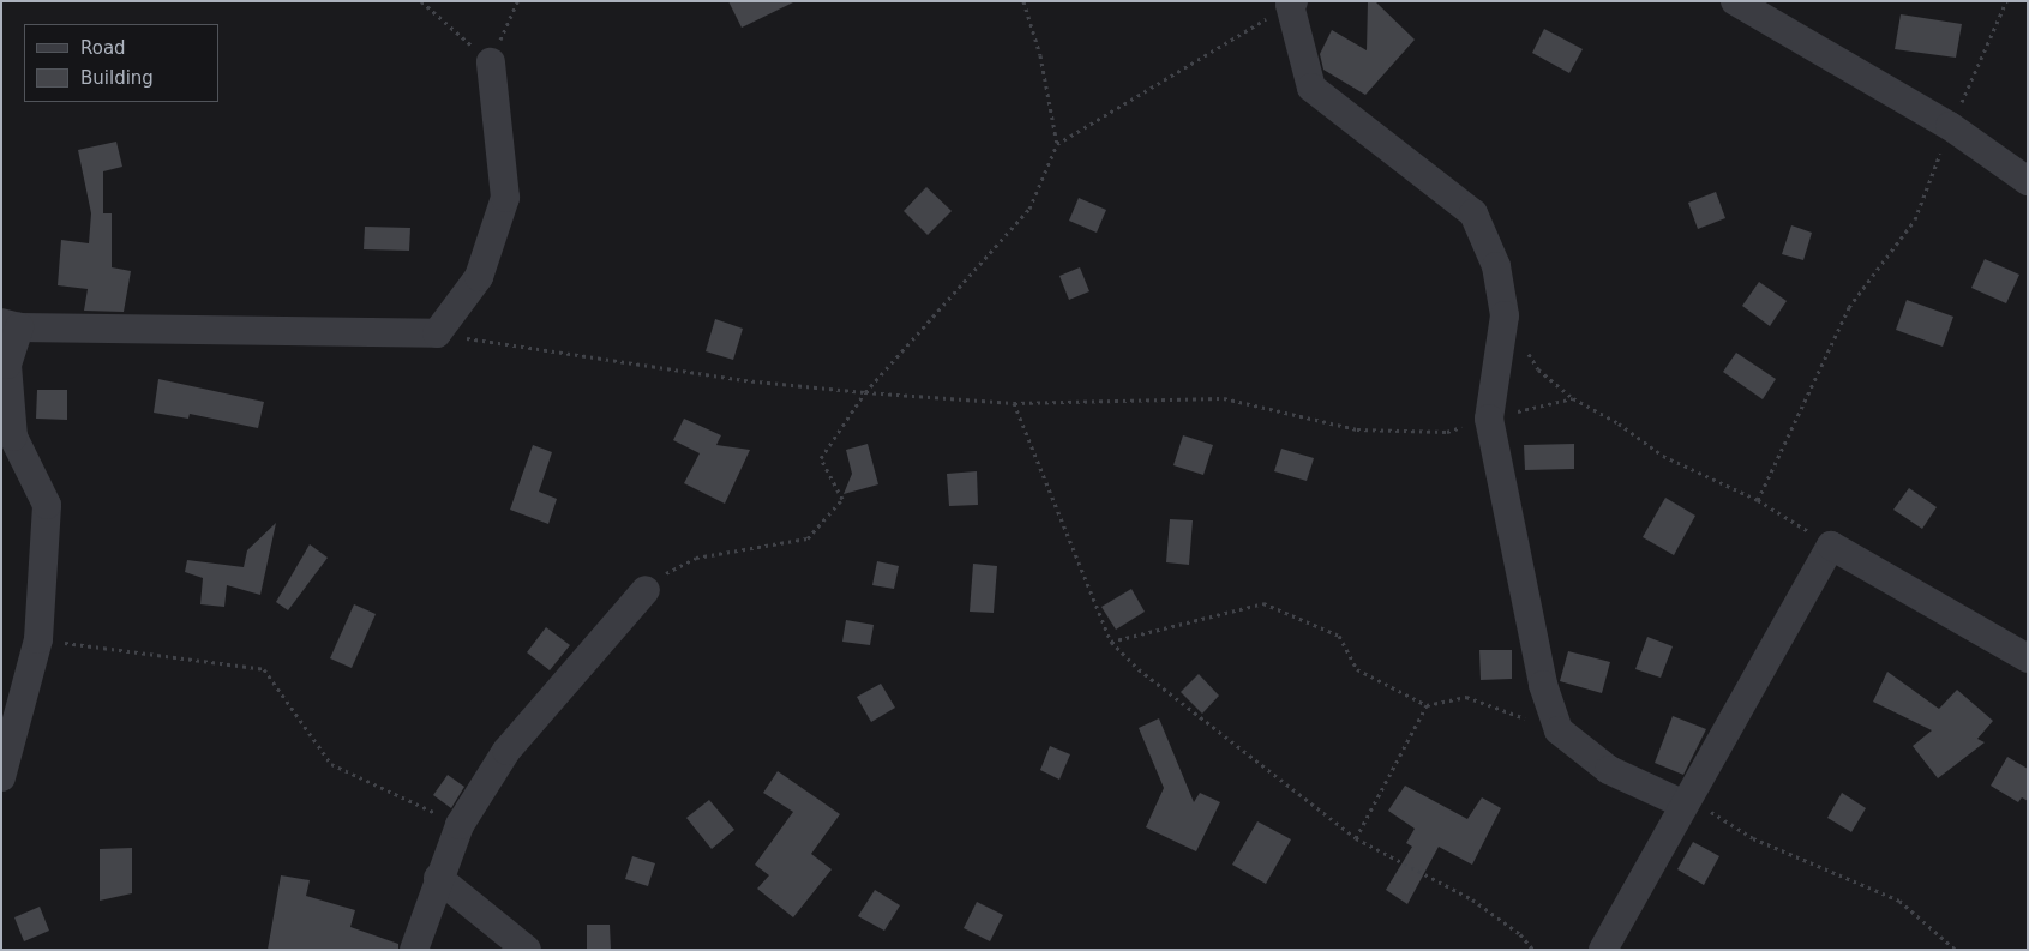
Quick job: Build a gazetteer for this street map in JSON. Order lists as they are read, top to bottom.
{
  "legend": ["Road", "Building"]
}
